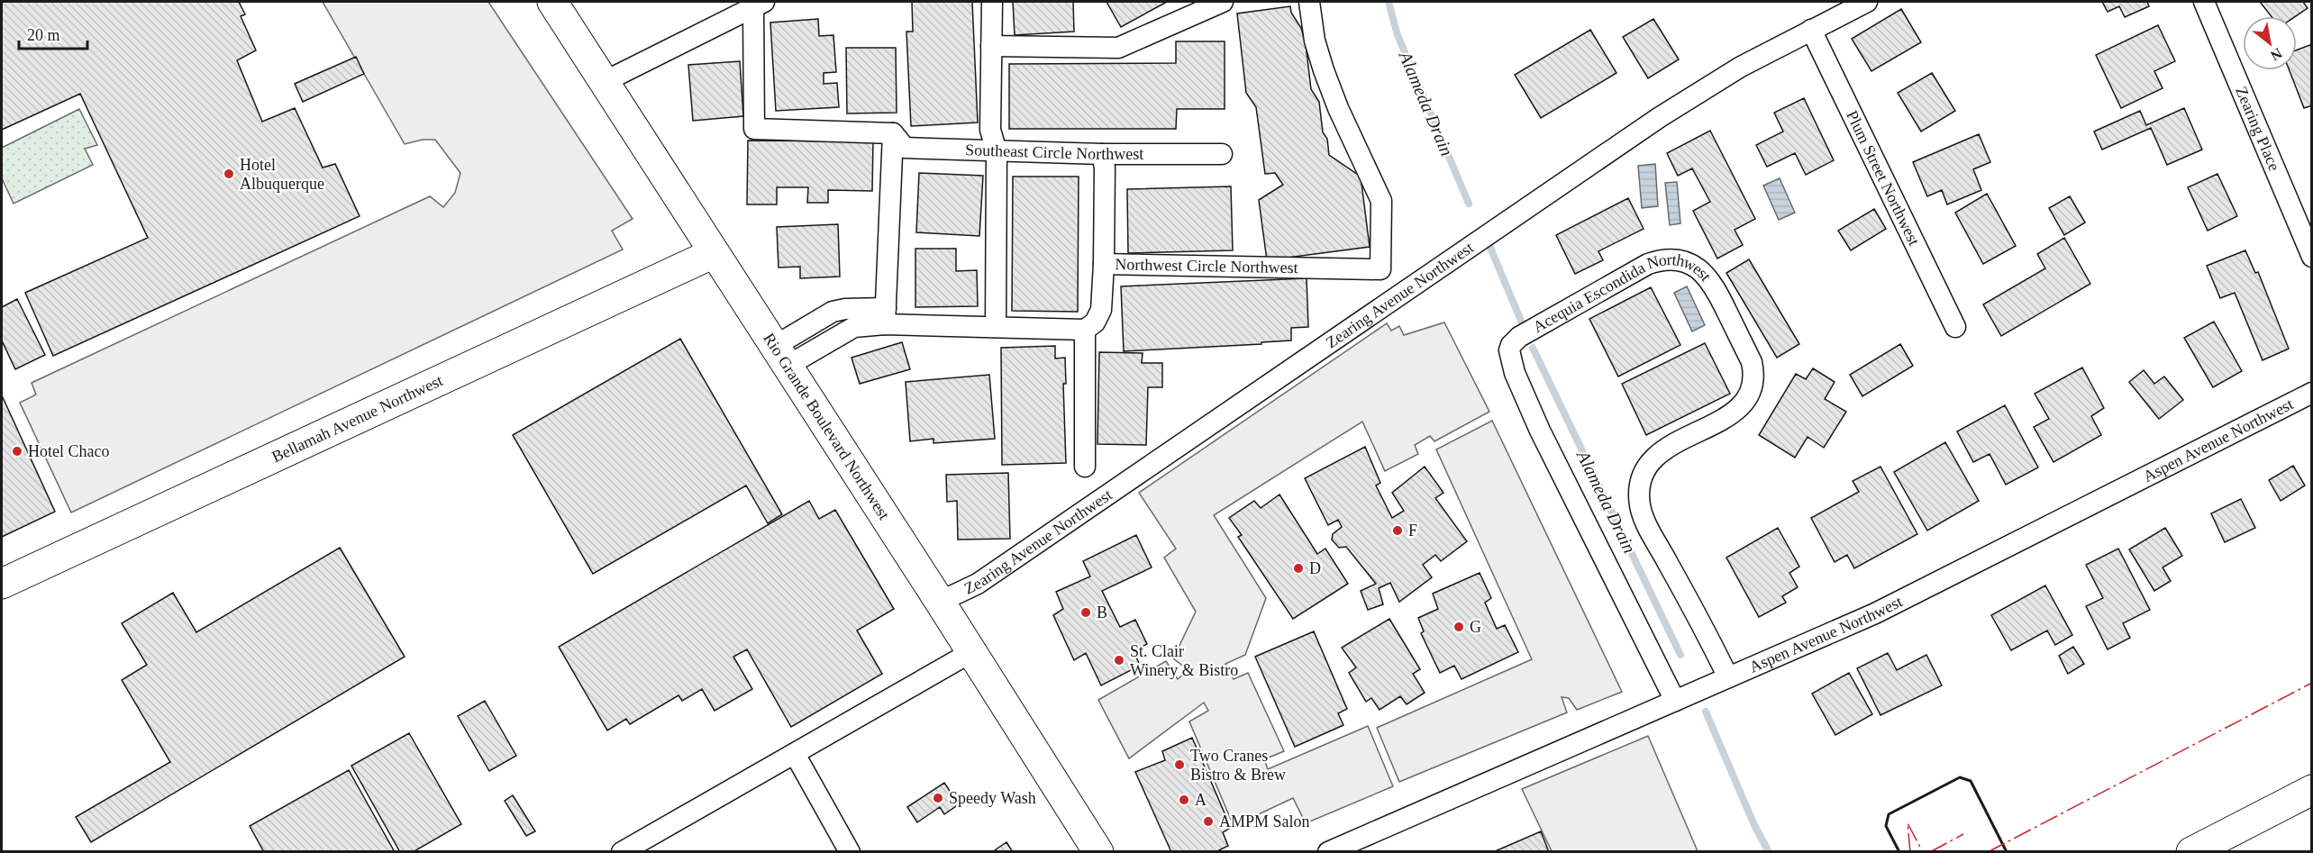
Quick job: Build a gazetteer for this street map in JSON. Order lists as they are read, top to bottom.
{
  "streets": {
    "main road": ["Bellamah Avenue Northwest", "Rio Grande Boulevard Northwest"],
    "street": [
      "Zearing Place",
      "Southeast Circle Northwest",
      "Plum Street Northwest",
      "Northwest Circle Northwest",
      "Zearing Avenue Northwest",
      "Acequia Escondida Northwest",
      "Aspen Avenue Northwest"
    ]
  },
  "crossings": [
    ["Plum Street Northwest", "Zearing Avenue Northwest"],
    ["Zearing Avenue Northwest", "Rio Grande Boulevard Northwest"],
    ["Acequia Escondida Northwest", "Aspen Avenue Northwest"],
    ["Bellamah Avenue Northwest", "Rio Grande Boulevard Northwest"]
  ],
  "water": ["Alameda Drain"],
  "places": [
    "Hotel Albuquerque",
    "Hotel Chaco",
    "F",
    "D",
    "B",
    "G",
    "St. Clair Winery & Bistro",
    "Two Cranes Bistro & Brew",
    "Speedy Wash",
    "A",
    "AMPM Salon"
  ],
  "scale_bar": "20 m",
  "north": "bottom right"
}
